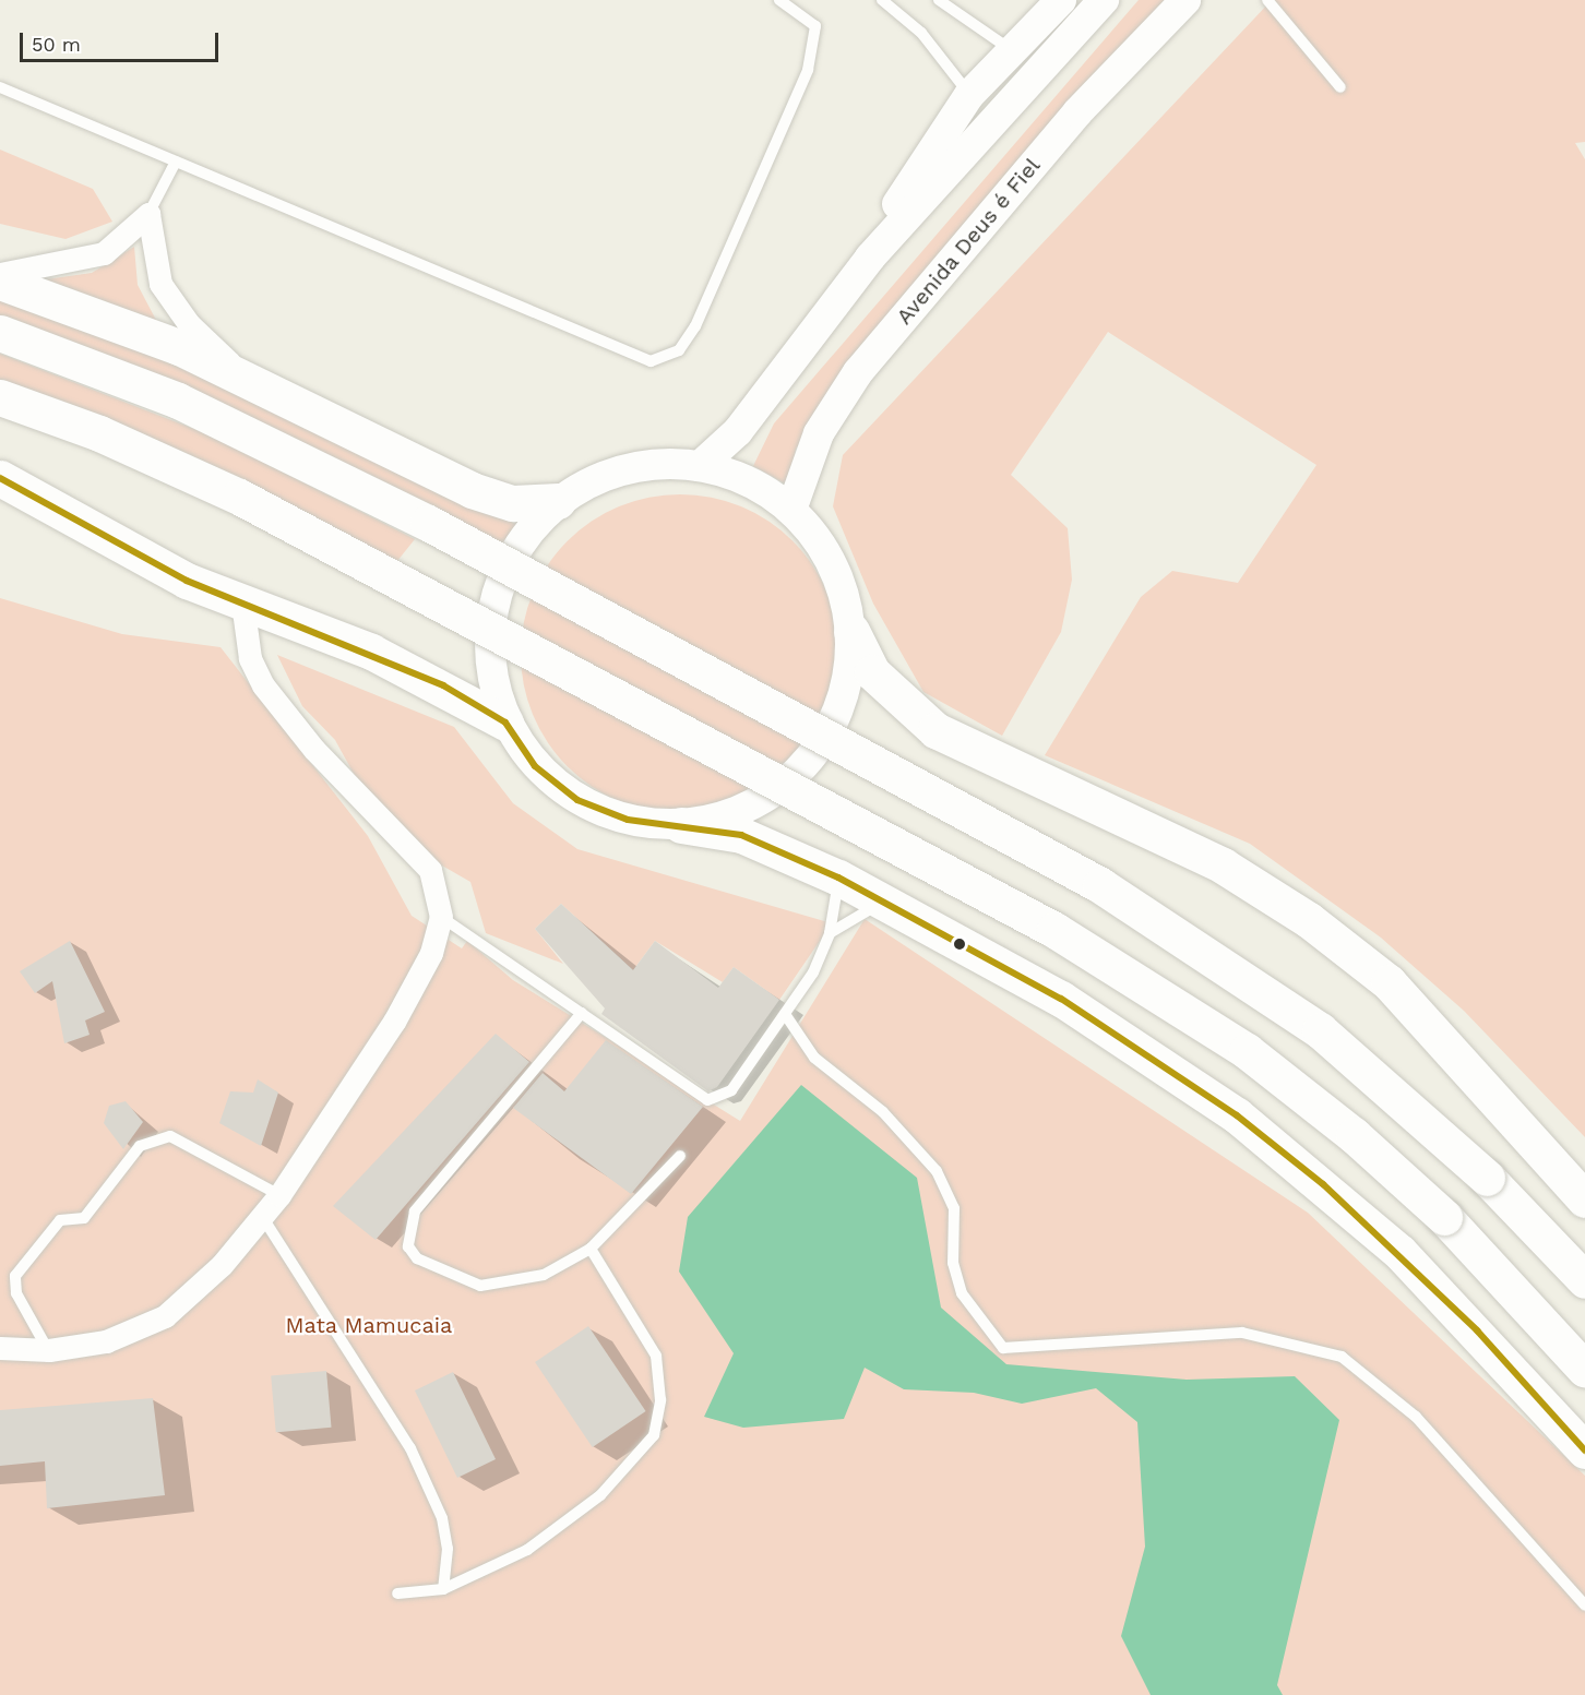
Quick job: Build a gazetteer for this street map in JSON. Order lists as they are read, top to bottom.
{
  "streets": {
    "main road": ["Avenida Deus é Fiel"]
  },
  "parks": ["Mata Mamucaia"],
  "scale_bar": "50 m"
}
